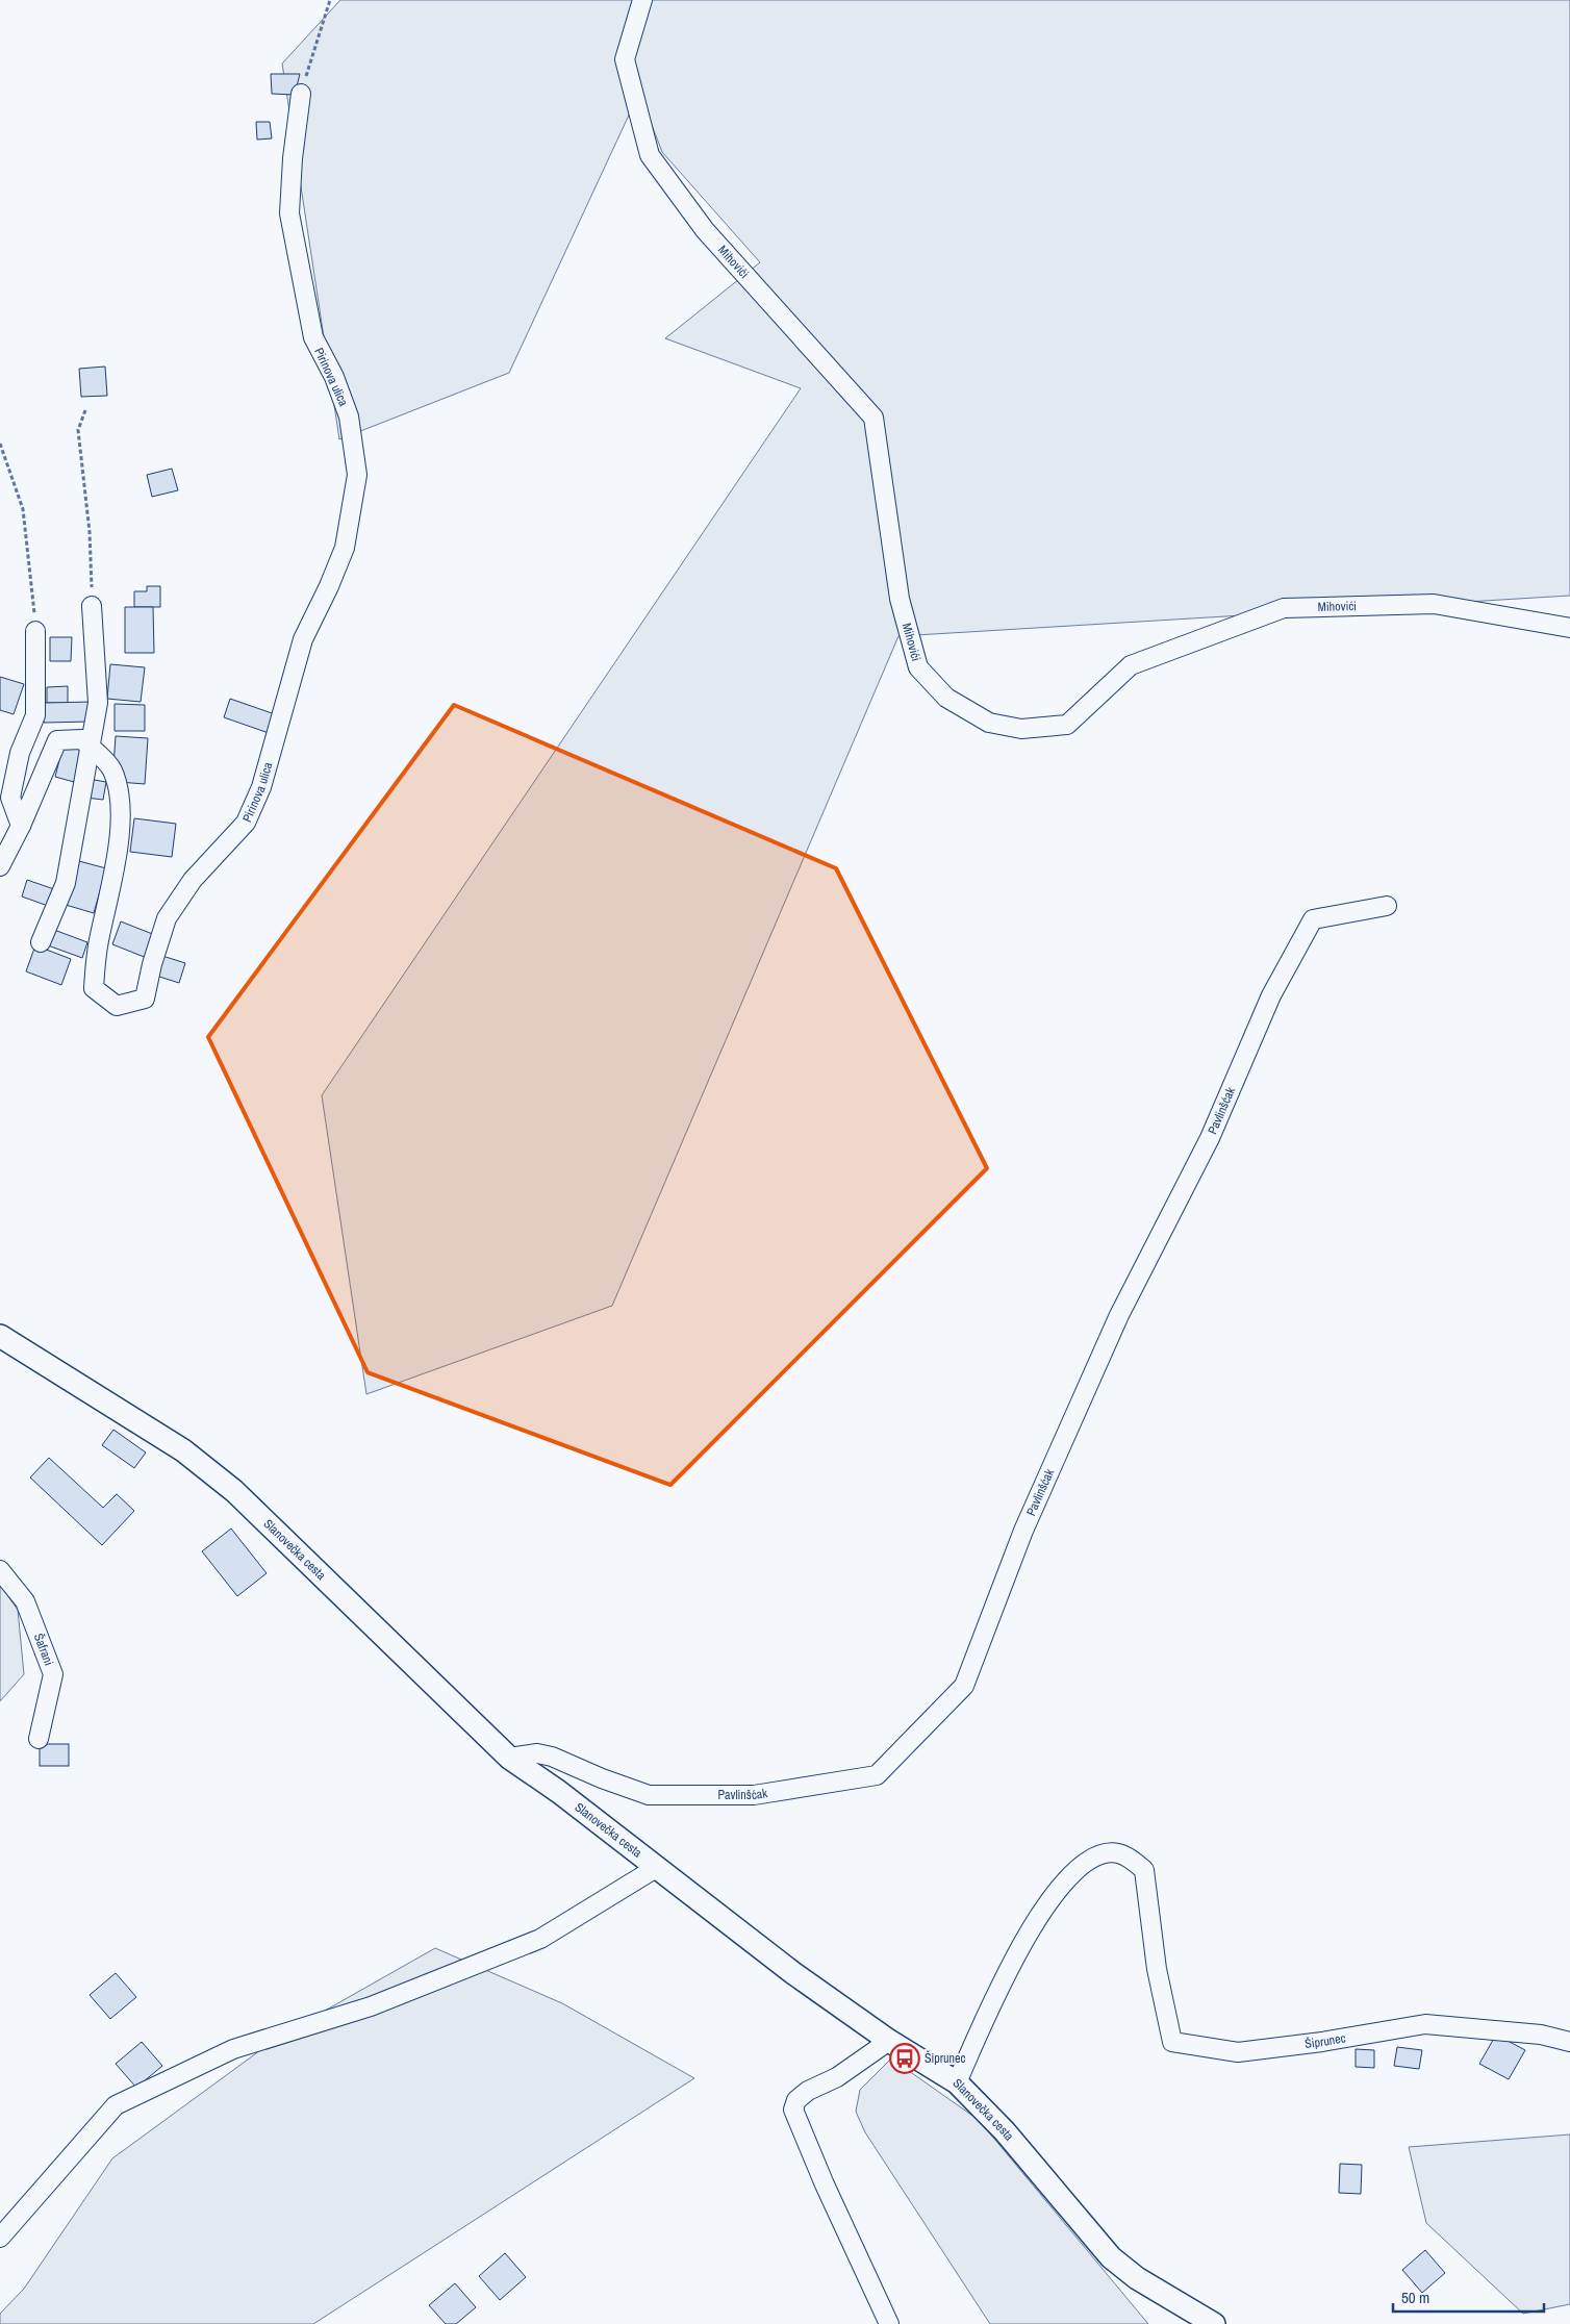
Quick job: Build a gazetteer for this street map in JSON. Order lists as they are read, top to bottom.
{
  "streets": {
    "street": [
      "Mihovići",
      "Pirinova ulica",
      "Pavlinšćak",
      "Slanovečka cesta",
      "Šafrani",
      "Šiprunec"
    ]
  },
  "crossings": [
    ["Pavlinšćak", "Slanovečka cesta"],
    ["Slanovečka cesta", "Šiprunec"]
  ],
  "places": {
    "bus stop": ["Šiprunec"]
  },
  "scale_bar": "50 m"
}
